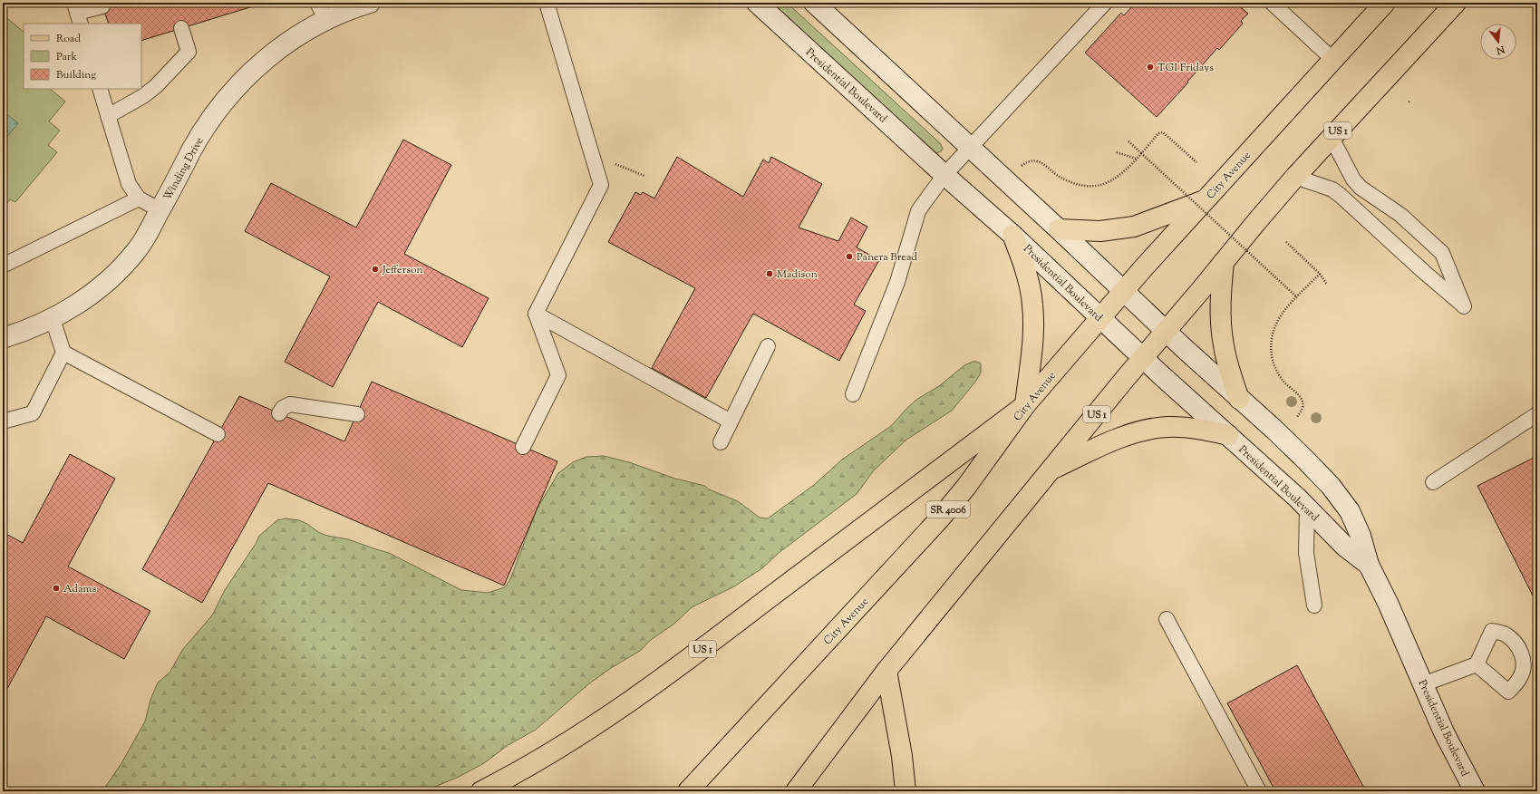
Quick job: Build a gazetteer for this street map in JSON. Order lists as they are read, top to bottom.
{
  "streets": {
    "main road": ["US 1", "City Avenue", "SR 4006"],
    "street": ["Presidential Boulevard", "Winding Drive"]
  },
  "crossings": [
    ["Presidential Boulevard", "US 1"],
    ["Presidential Boulevard", "City Avenue"],
    ["US 1", "City Avenue"]
  ],
  "places": [
    "TGI Fridays",
    "Panera Bread",
    "Jefferson",
    "Madison",
    "Adams"
  ],
  "legend": ["Road", "Park", "Building"],
  "north": "bottom"
}
